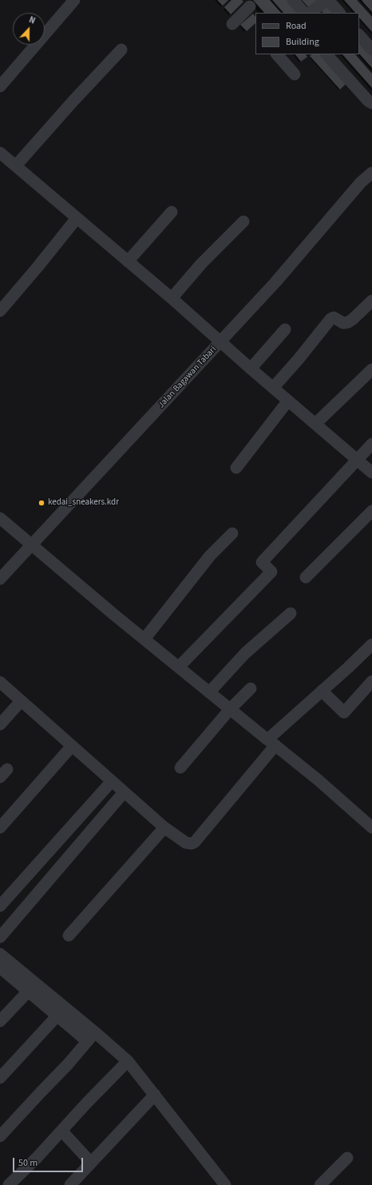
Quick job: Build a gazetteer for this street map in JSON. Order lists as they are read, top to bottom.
{
  "streets": {
    "street": ["Jalan Bagawan Tabari"]
  },
  "places": ["kedai_sneakers.kdr"],
  "legend": ["Road", "Building"],
  "scale_bar": "50 m",
  "north": "top"
}
